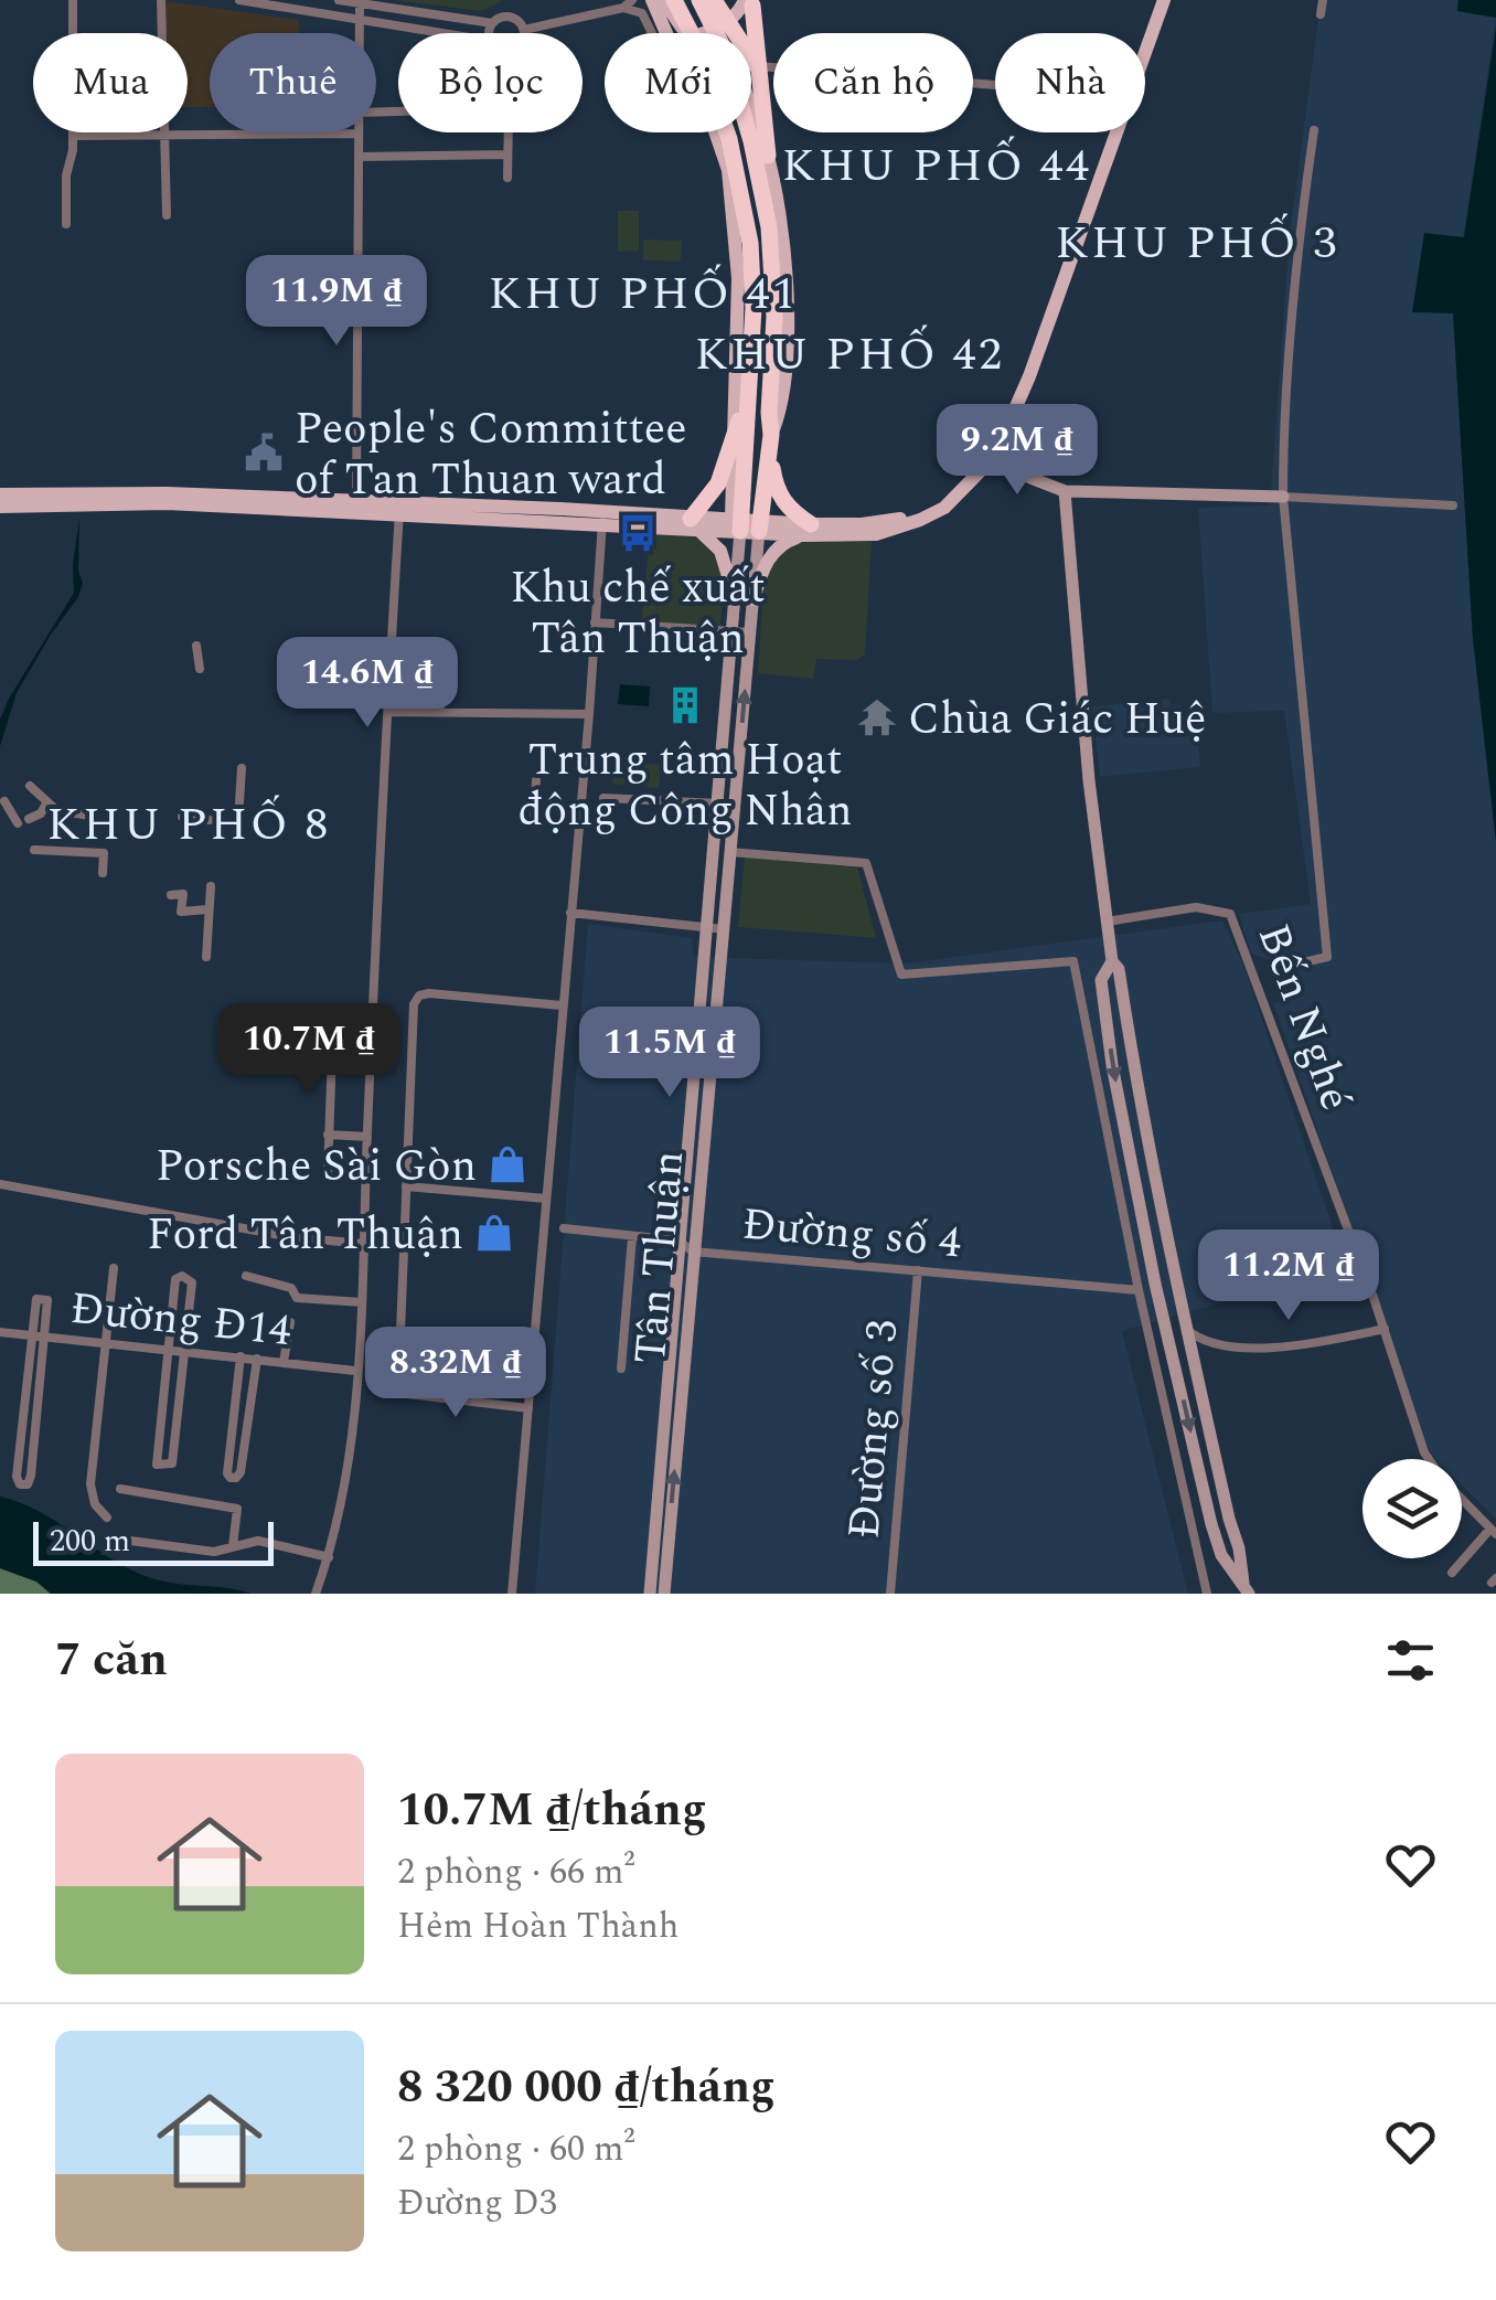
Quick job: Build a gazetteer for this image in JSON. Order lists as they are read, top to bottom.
{
  "streets": {
    "street": [
      "Bến Nghé",
      "Đường số 4",
      "Tân Thuận",
      "Đường Đ14",
      "Đường số 3"
    ]
  },
  "crossings": [
    ["Đường số 4", "Tân Thuận"],
    ["Đường số 4", "Đường số 3"]
  ],
  "districts": [
    "KHU PHỐ 44",
    "KHU PHỐ 3",
    "KHU PHỐ 41",
    "KHU PHỐ 42",
    "KHU PHỐ 8"
  ],
  "places": {
    "public building": ["People's Committee of Tan Thuan ward"],
    "bus stop": ["Khu chế xuất Tân Thuận"],
    "building": ["Trung tâm Hoạt động Công Nhân"],
    "temple": ["Chùa Giác Huệ"],
    "shop": ["Porsche Sài Gòn", "Ford Tân Thuận"]
  },
  "scale_bar": "200 m",
  "page": {
    "chip": [
      "Mua",
      "Thuê",
      "Bộ lọc",
      "Mới",
      "Căn hộ",
      "Nhà"
    ],
    "price": [
      "11.9M ₫",
      "9.2M ₫",
      "14.6M ₫",
      "10.7M ₫",
      "11.5M ₫",
      "11.2M ₫",
      "8.32M ₫"
    ],
    "scale": "200 m",
    "heading": "7 căn",
    "list": [
      {
        "name": "10.7M ₫/tháng",
        "note": "2 phòng · 66 m² · Hẻm Hoàn Thành"
      },
      {
        "name": "8 320 000 ₫/tháng",
        "note": "2 phòng · 60 m² · Đường D3"
      }
    ]
  }
}
